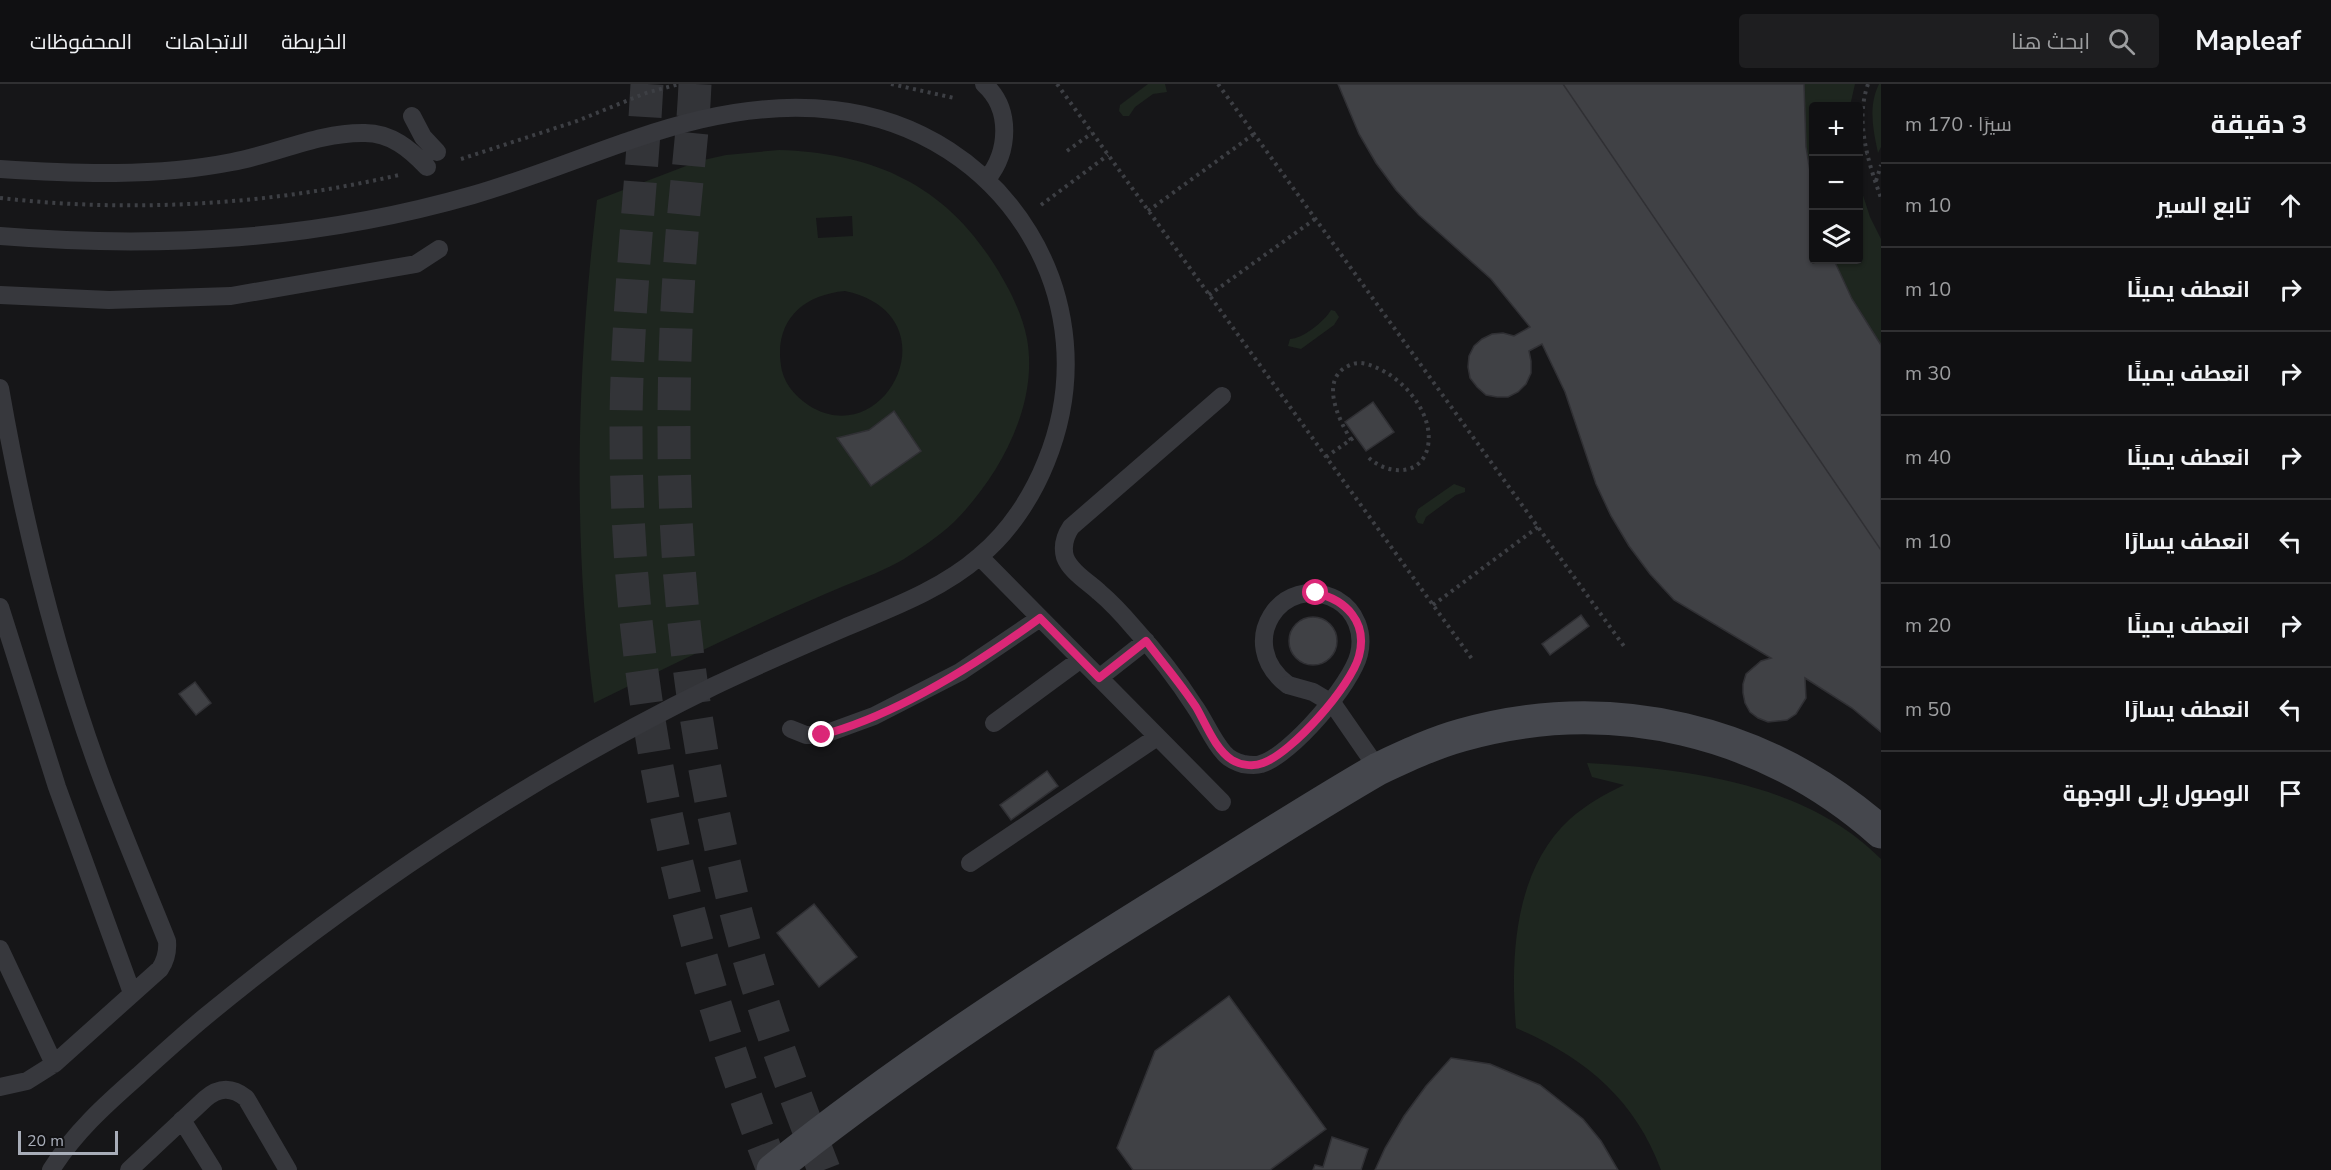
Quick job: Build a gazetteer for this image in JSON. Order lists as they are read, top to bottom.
{
  "scale_bar": "20 m",
  "page": {
    "header": "Mapleaf",
    "search": "ابحث هنا",
    "nav": ["الخريطة", "الاتجاهات", "المحفوظات"],
    "heading": ["3 دقيقة", "سيرًا · 170 m"],
    "map_buttons": ["+", "−"],
    "list": [
      ["تابع السير", "10 m"],
      ["انعطف يمينًا", "10 m"],
      ["انعطف يمينًا", "30 m"],
      ["انعطف يمينًا", "40 m"],
      ["انعطف يسارًا", "10 m"],
      ["انعطف يمينًا", "20 m"],
      ["انعطف يسارًا", "50 m"],
      "الوصول إلى الوجهة"
    ],
    "scale": "20 m"
  }
}
